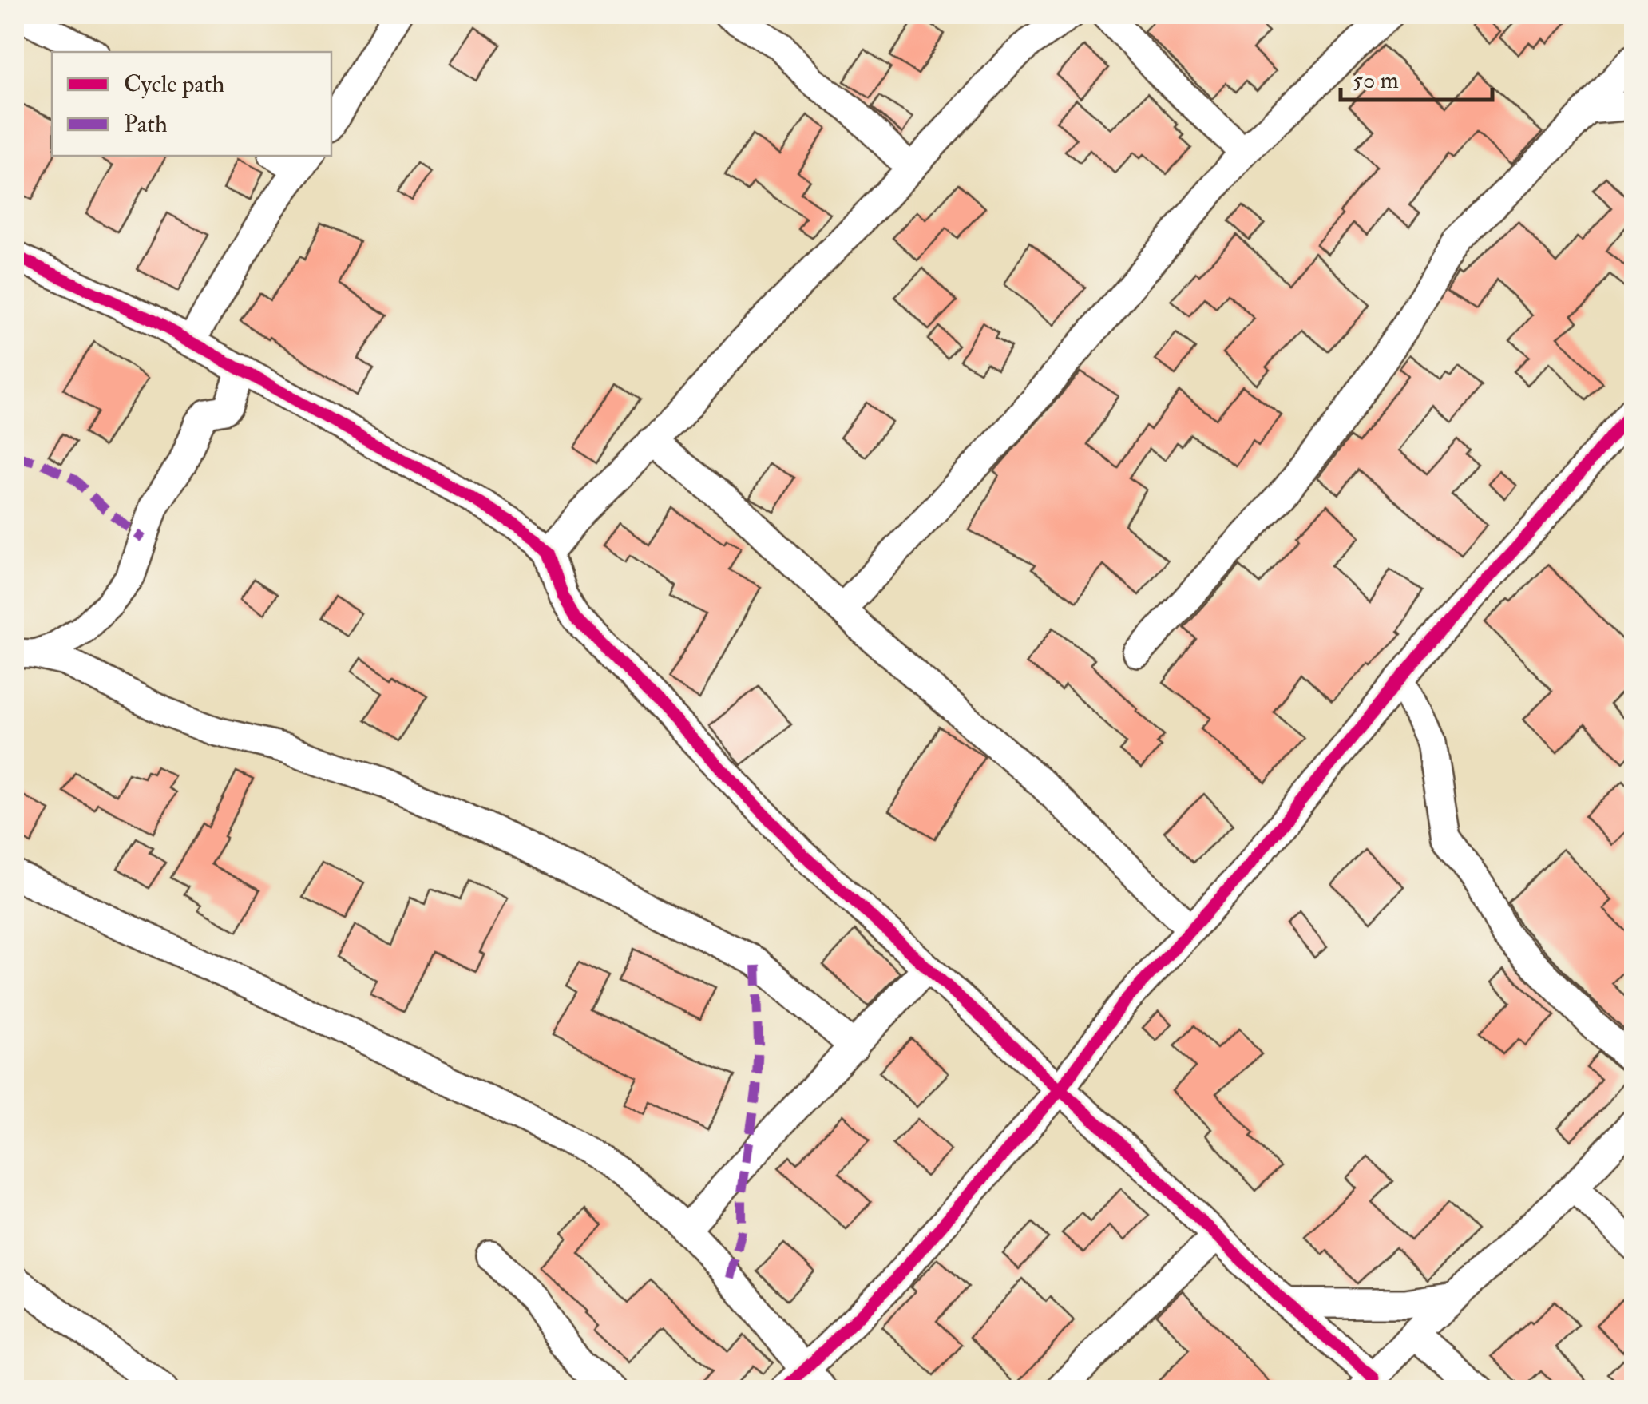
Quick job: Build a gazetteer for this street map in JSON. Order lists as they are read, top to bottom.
{
  "legend": ["Cycle path", "Path"],
  "scale_bar": "50 m"
}
